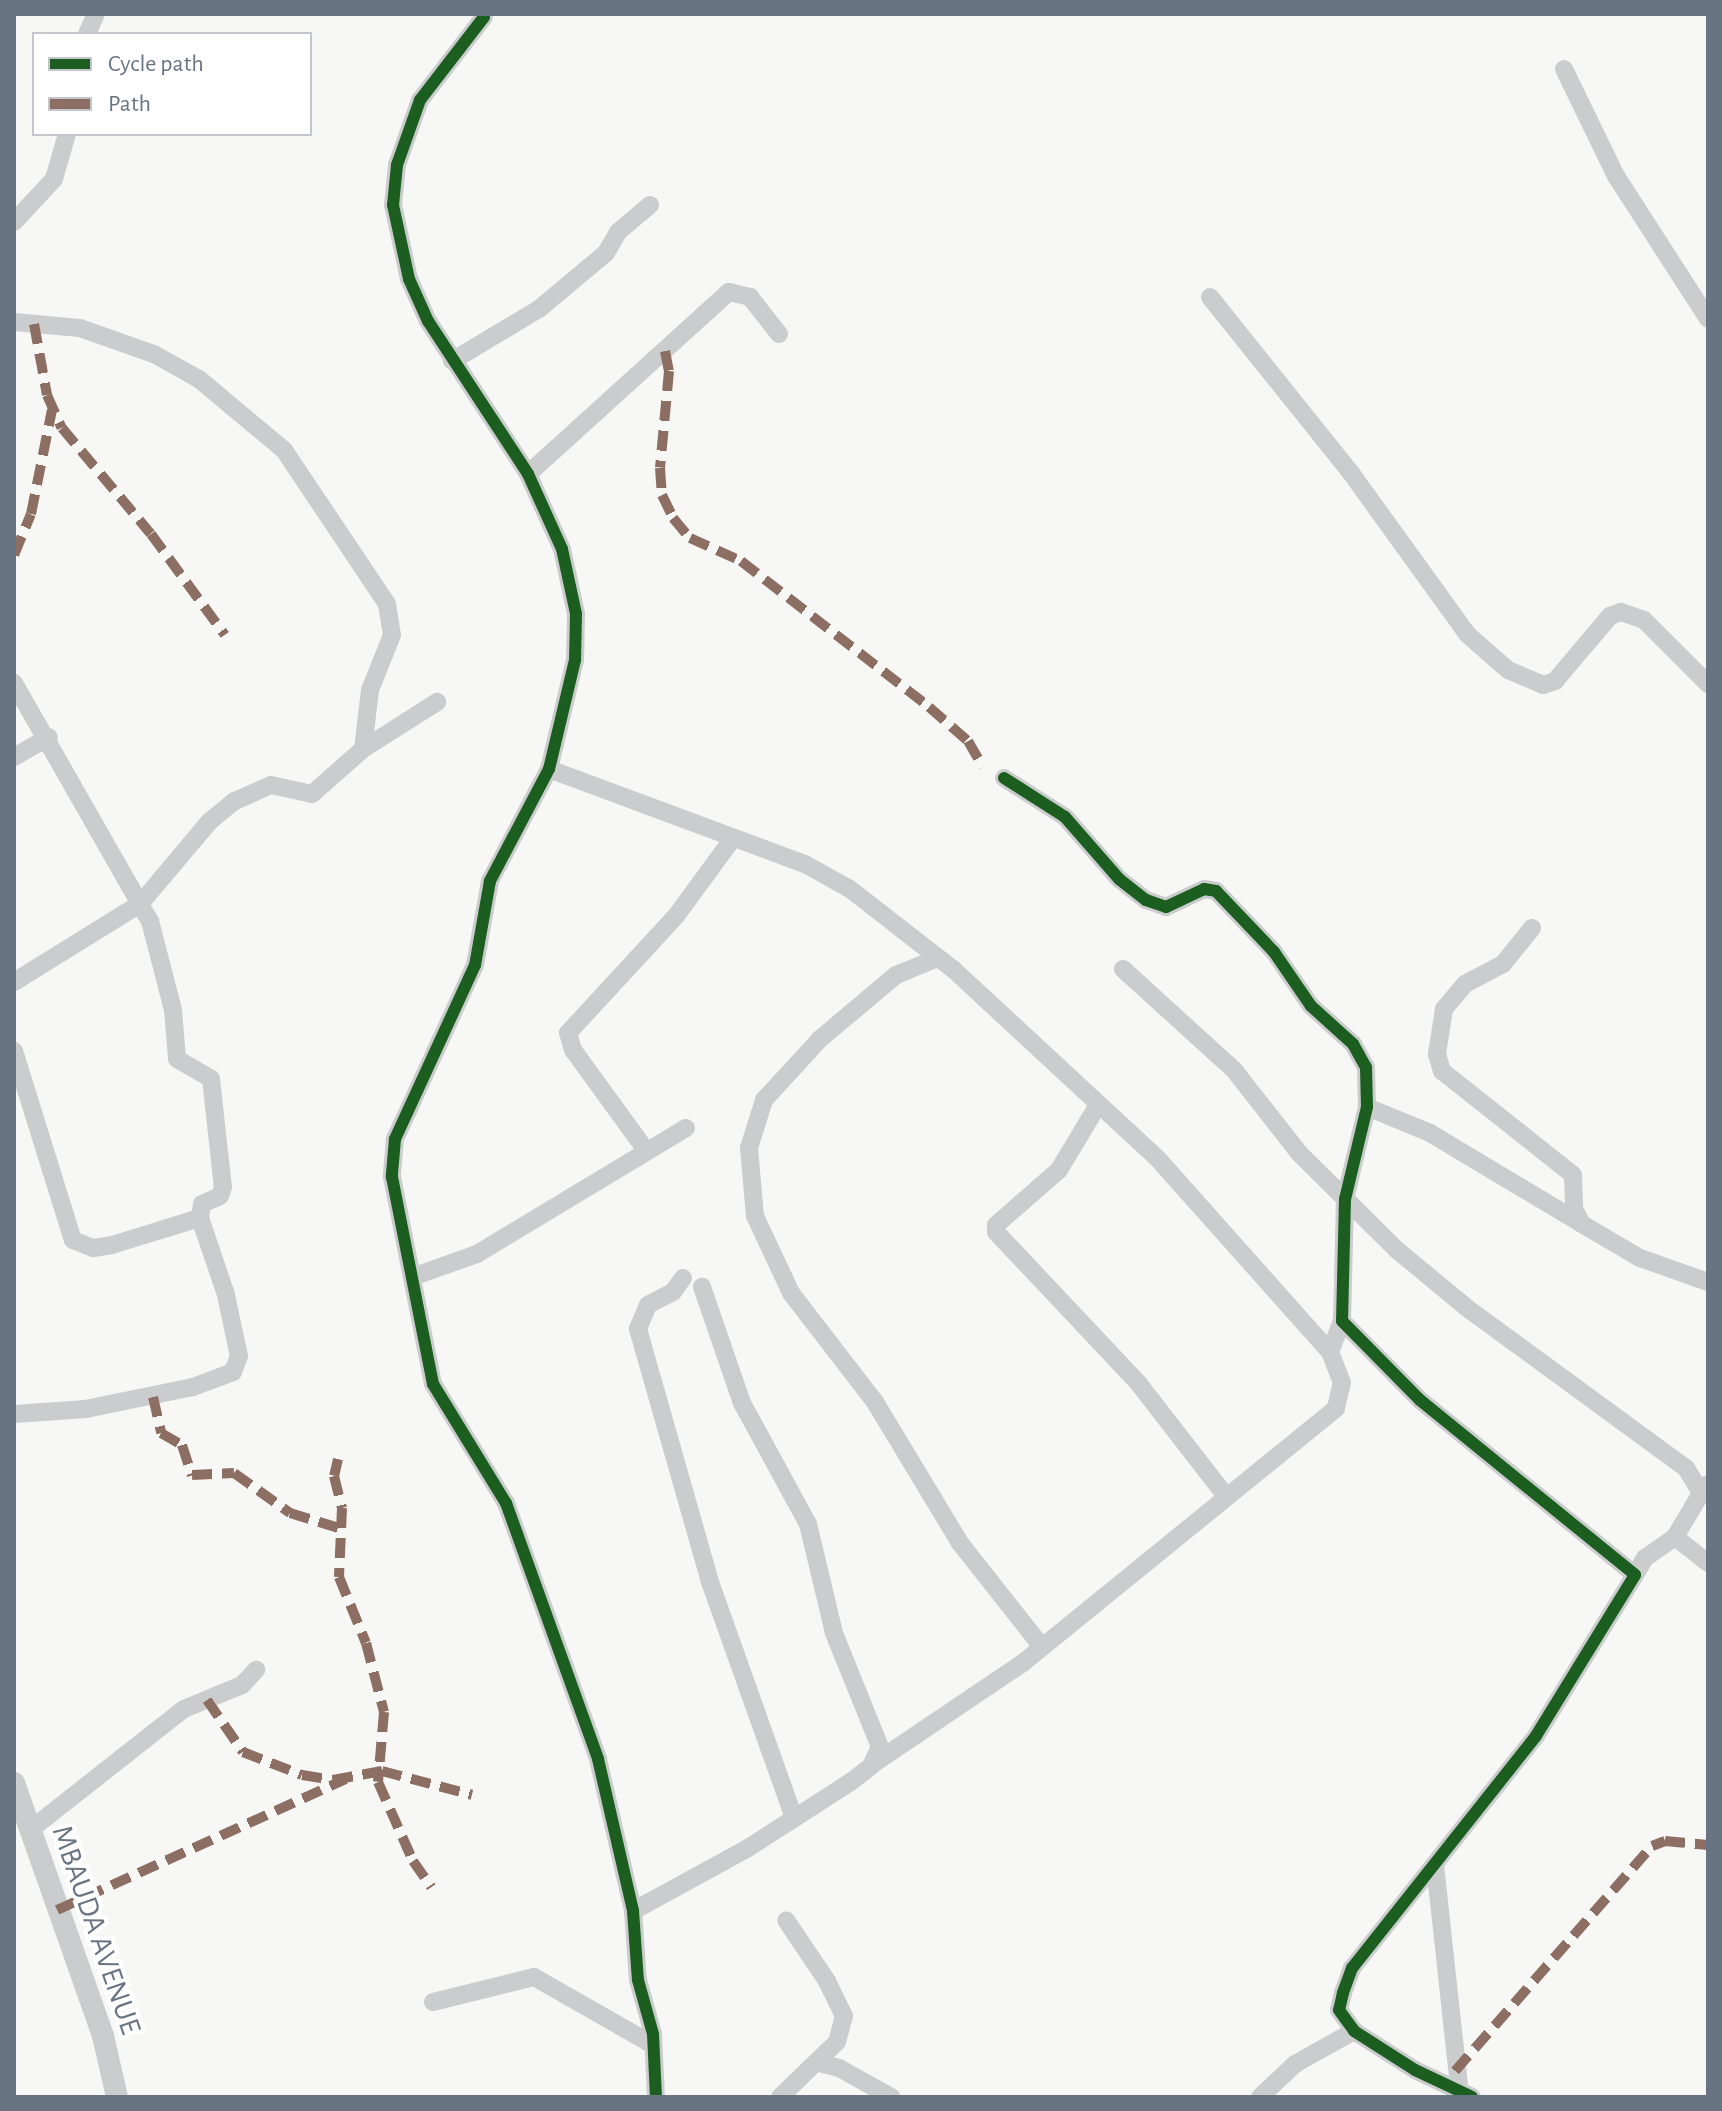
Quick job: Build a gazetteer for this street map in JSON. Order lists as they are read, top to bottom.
{
  "streets": {
    "street": ["MBAUDA AVENUE"]
  },
  "legend": ["Cycle path", "Path"]
}
